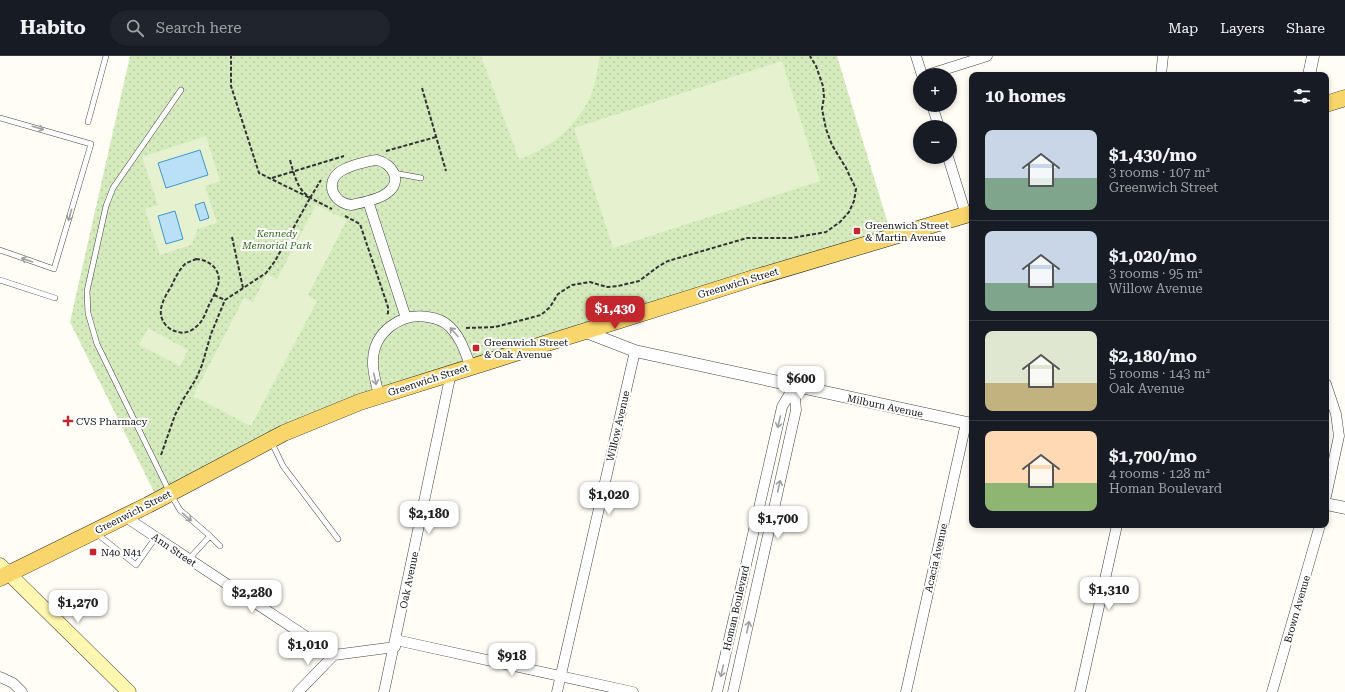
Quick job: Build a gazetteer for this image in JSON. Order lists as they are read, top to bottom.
{
  "streets": {
    "main road": ["Greenwich Street"],
    "street": [
      "Milburn Avenue",
      "Willow Avenue",
      "Ann Street",
      "Acacia Avenue",
      "Oak Avenue",
      "Homan Boulevard",
      "Brown Avenue"
    ]
  },
  "crossings": [
    ["Greenwich Street", "Ann Street"],
    ["Greenwich Street", "Oak Avenue"],
    ["Milburn Avenue", "Willow Avenue"],
    ["Milburn Avenue", "Acacia Avenue"],
    ["Milburn Avenue", "Homan Boulevard"]
  ],
  "parks": ["Kennedy Memorial Park"],
  "places": {
    "transit": ["Greenwich Street & Martin Avenue", "Greenwich Street & Oak Avenue", "N40 N41"],
    "health": ["CVS Pharmacy"]
  },
  "page": {
    "header": "Habito",
    "search": "Search here",
    "nav": ["Map", "Layers", "Share"],
    "map_buttons": ["+", "−"],
    "heading": "10 homes",
    "list": [
      {
        "name": "$1,430/mo",
        "note": "3 rooms · 107 m² · Greenwich Street"
      },
      {
        "name": "$1,020/mo",
        "note": "3 rooms · 95 m² · Willow Avenue"
      },
      {
        "name": "$2,180/mo",
        "note": "5 rooms · 143 m² · Oak Avenue"
      },
      {
        "name": "$1,700/mo",
        "note": "4 rooms · 128 m² · Homan Boulevard"
      }
    ],
    "price": [
      "$1,430",
      "$600",
      "$1,020",
      "$2,180",
      "$1,700",
      "$1,310",
      "$2,280",
      "$1,270",
      "$1,010",
      "$918"
    ]
  }
}
